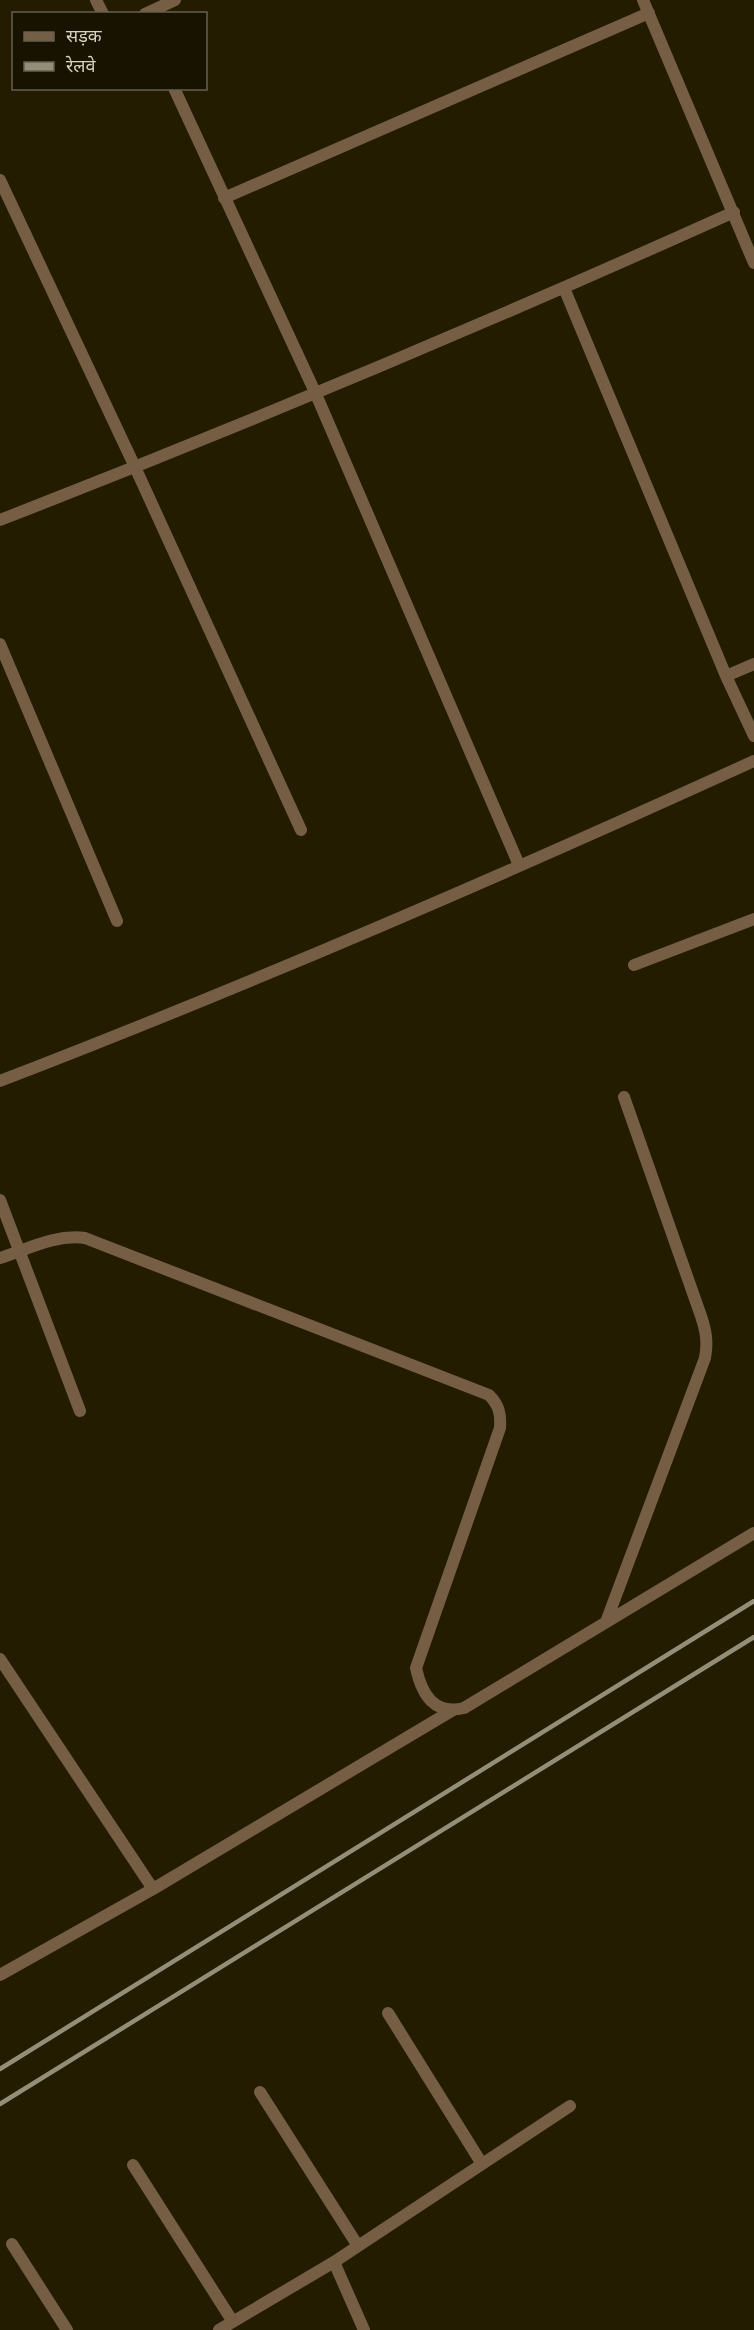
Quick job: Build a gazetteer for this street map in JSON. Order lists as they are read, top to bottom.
{
  "legend": ["सड़क", "रेलवे"]
}
